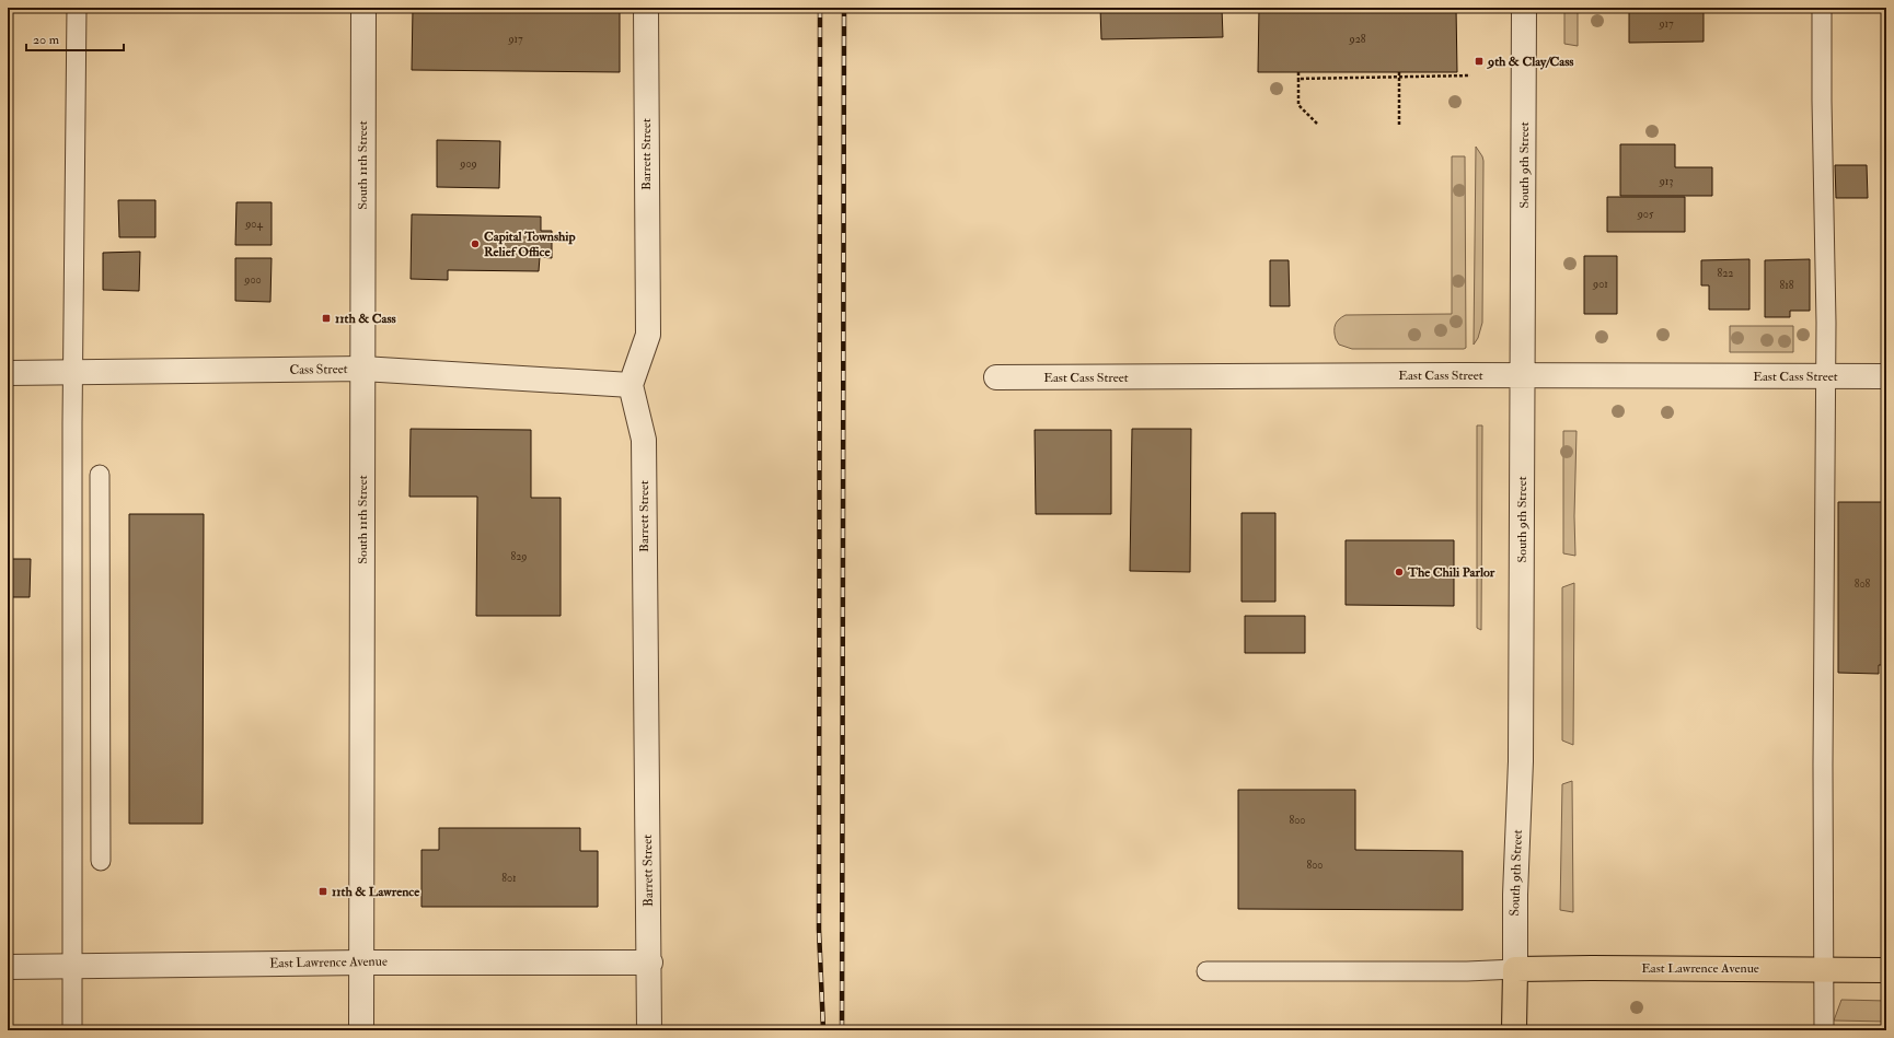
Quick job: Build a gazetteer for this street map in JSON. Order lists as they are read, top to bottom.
{
  "streets": {
    "main road": ["South 9th Street", "East Lawrence Avenue"],
    "street": [
      "Barrett Street",
      "South 11th Street",
      "Cass Street",
      "East Cass Street"
    ]
  },
  "crossings": [
    ["Barrett Street", "Cass Street"],
    ["Barrett Street", "East Lawrence Avenue"],
    ["South 11th Street", "Cass Street"],
    ["South 11th Street", "East Lawrence Avenue"],
    ["South 9th Street", "East Cass Street"],
    ["South 9th Street", "East Lawrence Avenue"]
  ],
  "places": {
    "transit": ["9th & Clay/Cass", "11th & Cass", "11th & Lawrence"],
    "other": ["Capital Township Relief Office", "The Chili Parlor"]
  },
  "house_numbers": [
    "917",
    "917",
    "928",
    "909",
    "913",
    "905",
    "904",
    "822",
    "900",
    "901",
    "818",
    "829",
    "808",
    "800",
    "800",
    "801"
  ],
  "scale_bar": "20 m"
}
